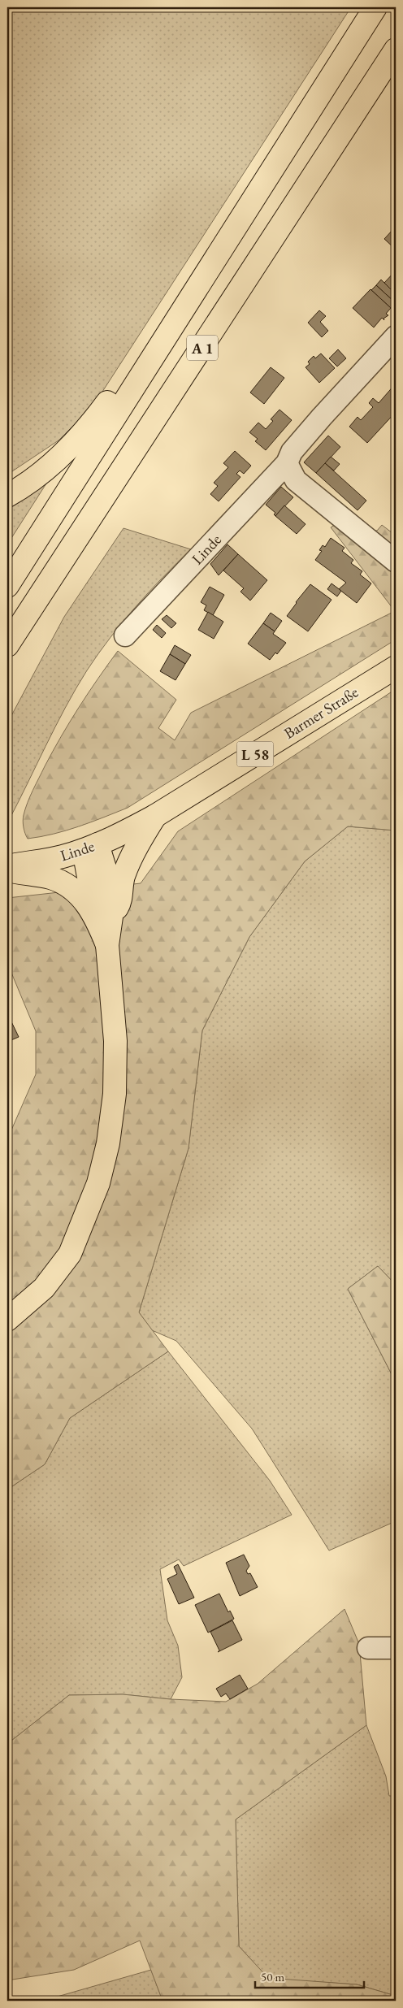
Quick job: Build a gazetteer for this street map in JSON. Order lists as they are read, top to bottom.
{
  "streets": {
    "main road": [
      "A 1",
      "Linde",
      "Barmer Straße",
      "L 58"
    ]
  },
  "crossings": [
    ["Linde", "Barmer Straße"]
  ],
  "scale_bar": "50 m"
}
